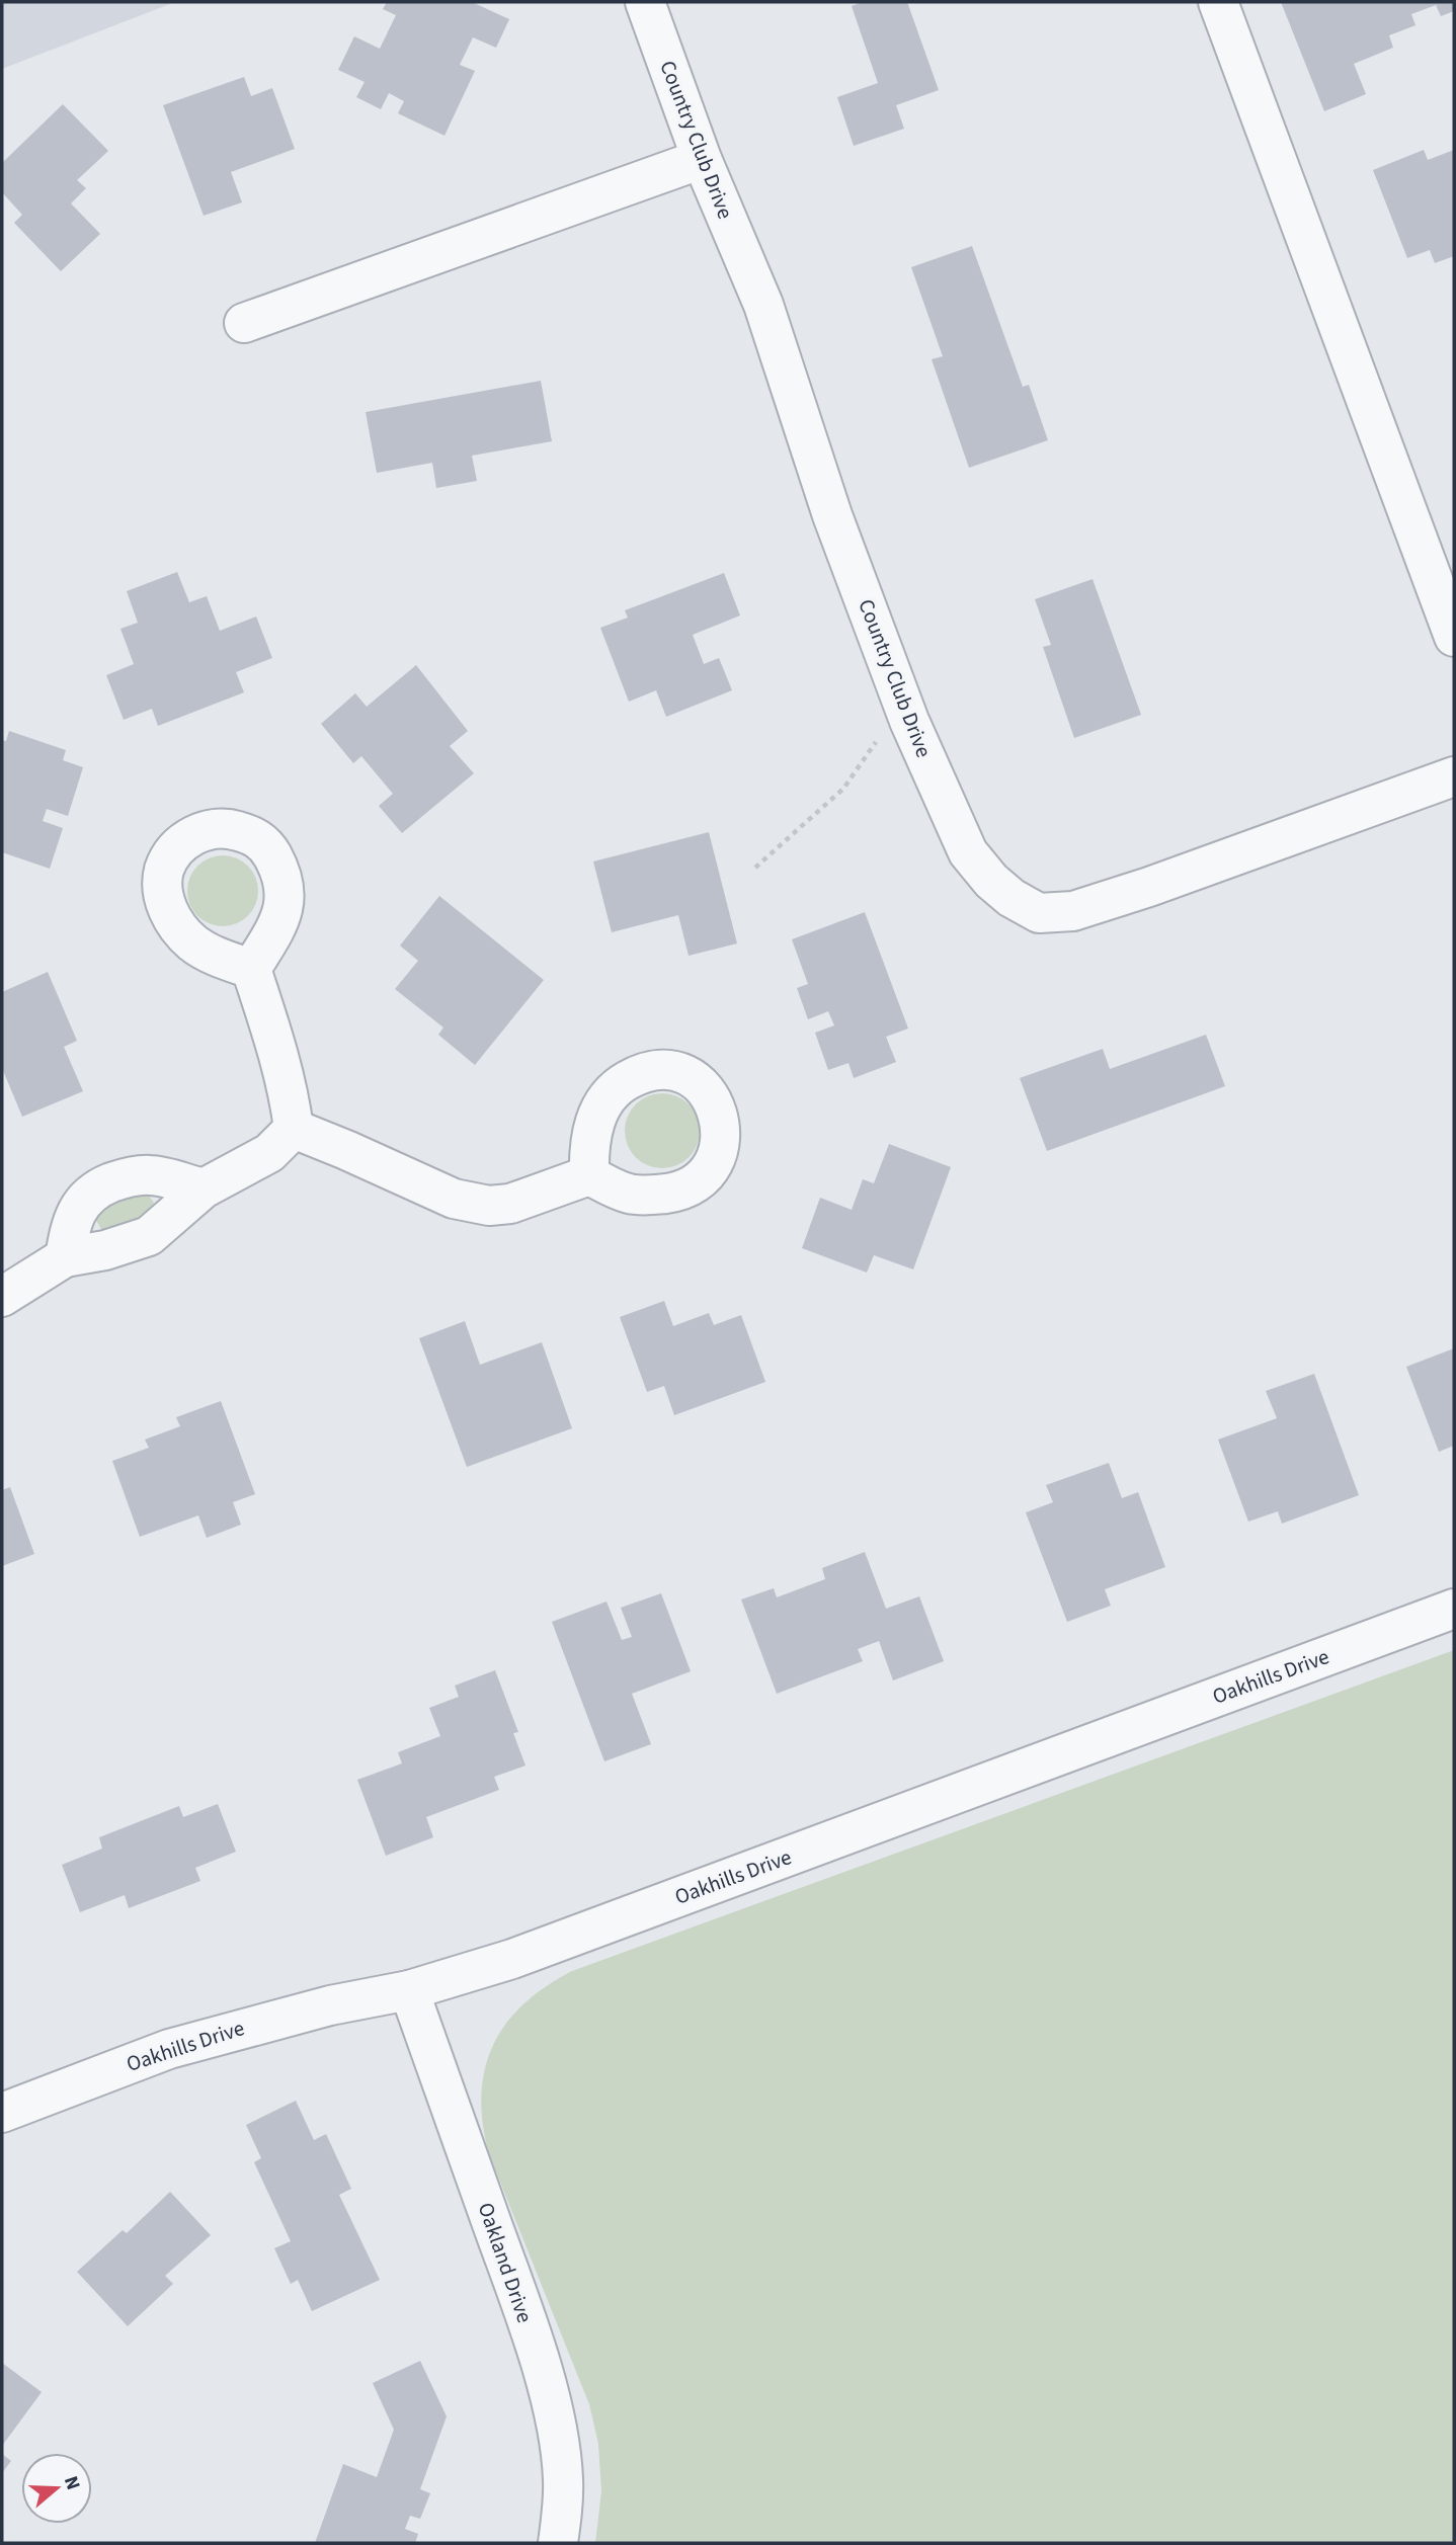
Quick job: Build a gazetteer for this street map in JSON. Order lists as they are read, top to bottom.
{
  "streets": {
    "street": ["Country Club Drive", "Oakhills Drive", "Oakland Drive"]
  },
  "crossings": [
    ["Oakhills Drive", "Oakland Drive"]
  ],
  "north": "right"
}
